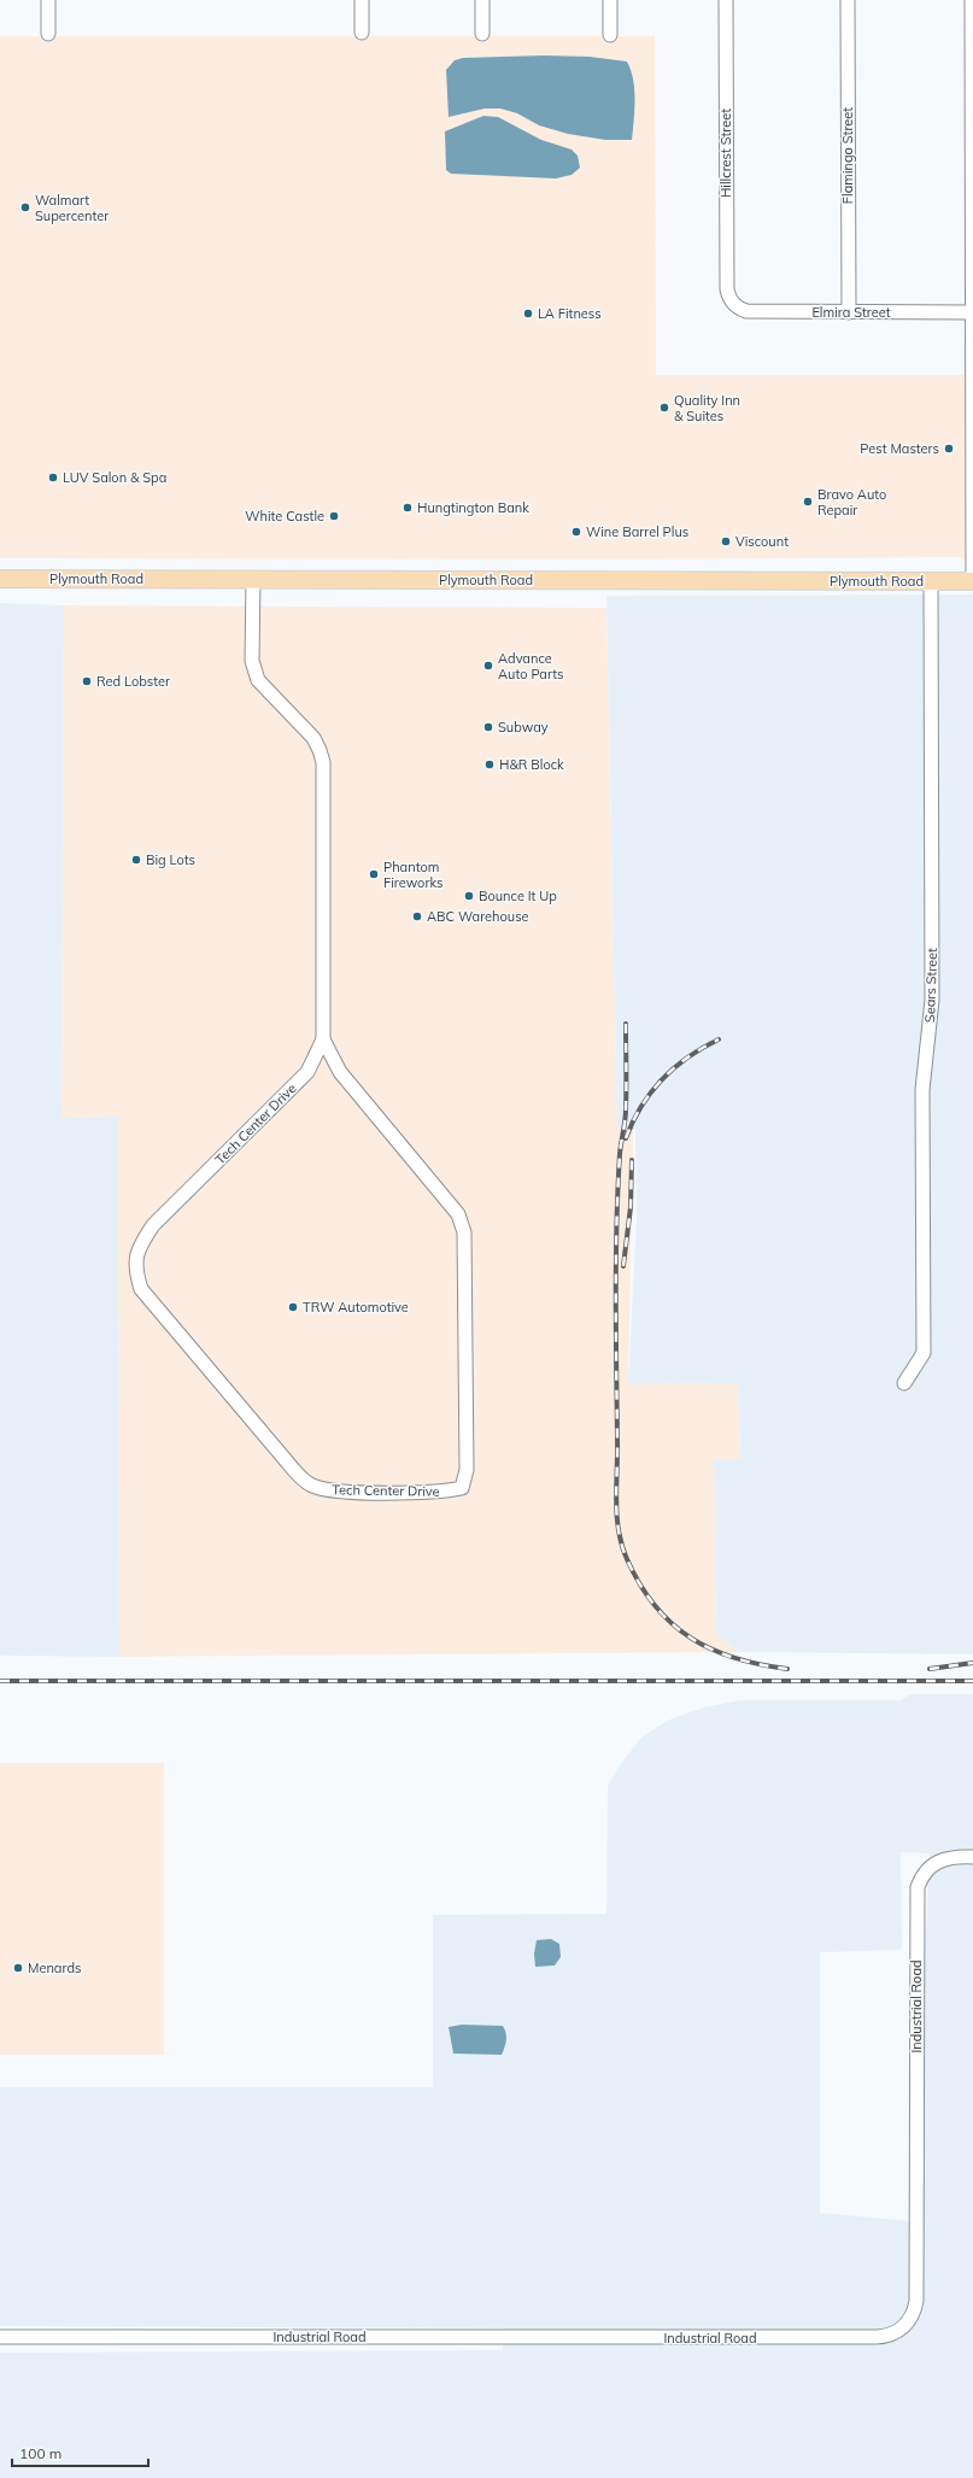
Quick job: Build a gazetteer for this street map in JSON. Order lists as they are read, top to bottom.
{
  "streets": {
    "main road": ["Plymouth Road"],
    "street": [
      "Hillcrest Street",
      "Flamingo Street",
      "Elmira Street",
      "Sears Street",
      "Tech Center Drive",
      "Industrial Road"
    ]
  },
  "crossings": [
    ["Hillcrest Street", "Elmira Street"],
    ["Flamingo Street", "Elmira Street"],
    ["Plymouth Road", "Sears Street"],
    ["Plymouth Road", "Tech Center Drive"]
  ],
  "places": [
    "Walmart Supercenter",
    "LA Fitness",
    "Quality Inn & Suites",
    "Pest Masters",
    "LUV Salon & Spa",
    "Bravo Auto Repair",
    "Hungtington Bank",
    "White Castle",
    "Wine Barrel Plus",
    "Viscount",
    "Advance Auto Parts",
    "Red Lobster",
    "Subway",
    "H&R Block",
    "Big Lots",
    "Phantom Fireworks",
    "Bounce It Up",
    "ABC Warehouse",
    "TRW Automotive",
    "Menards"
  ],
  "scale_bar": "100 m"
}
